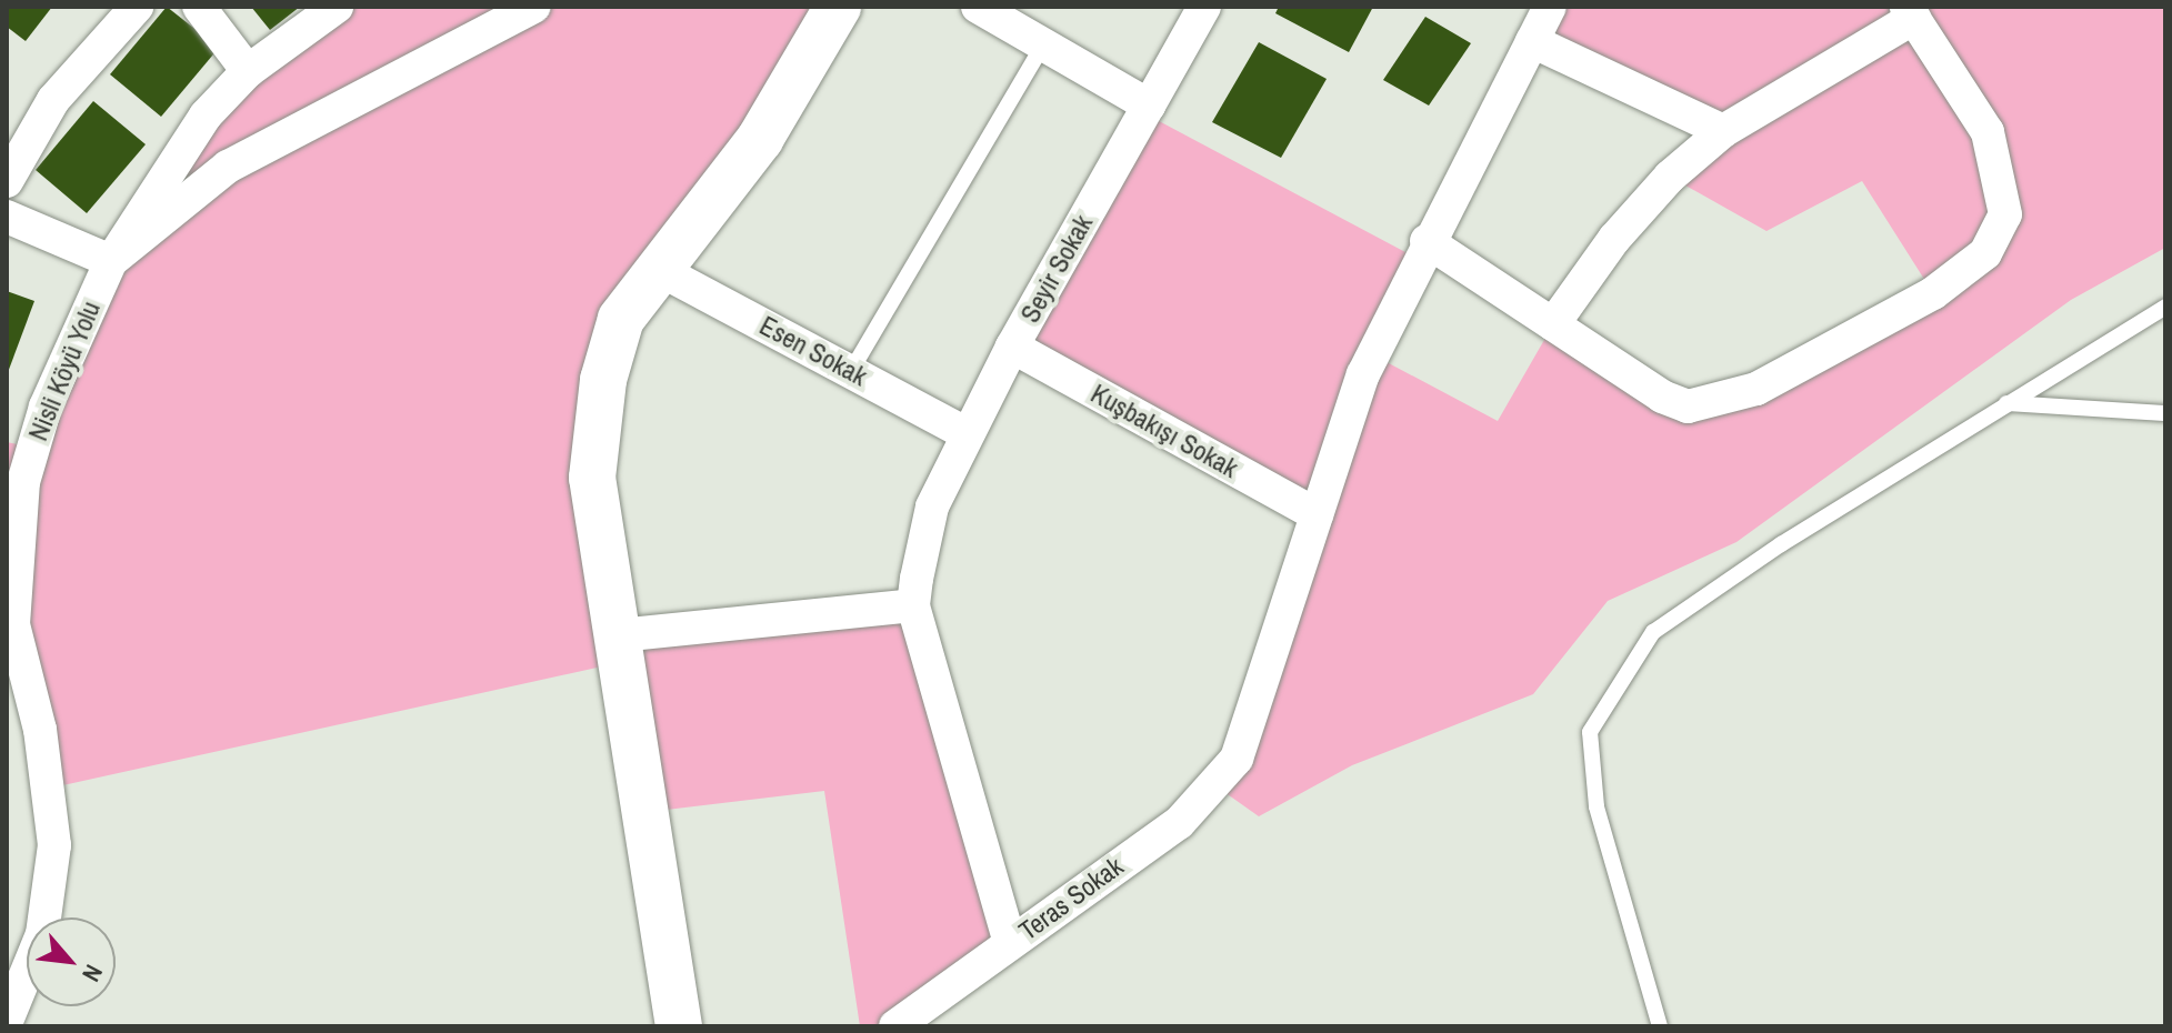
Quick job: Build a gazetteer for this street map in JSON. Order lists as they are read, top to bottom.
{
  "streets": {
    "street": [
      "Seyir Sokak",
      "Esen Sokak",
      "Nisli Köyü Yolu",
      "Kuşbakışı Sokak",
      "Teras Sokak"
    ]
  },
  "crossings": [
    ["Seyir Sokak", "Esen Sokak"],
    ["Seyir Sokak", "Kuşbakışı Sokak"],
    ["Kuşbakışı Sokak", "Teras Sokak"]
  ],
  "north": "bottom right"
}
